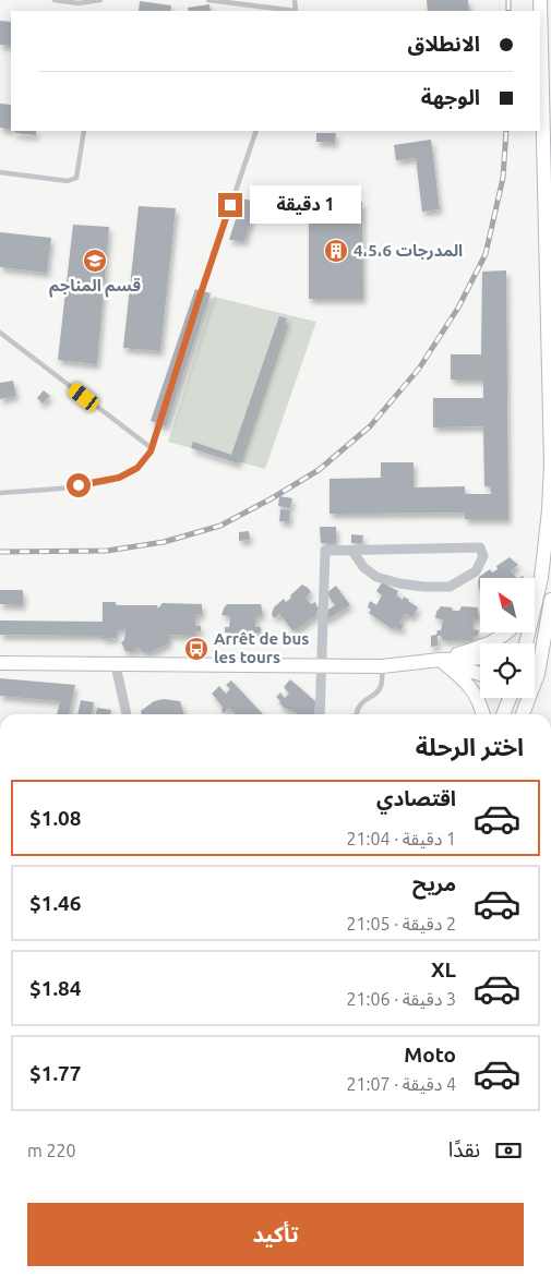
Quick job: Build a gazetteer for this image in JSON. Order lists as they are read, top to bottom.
{
  "places": {
    "building": ["المدرجات 4،5،6"],
    "school or university": ["قسم المناجم"],
    "bus stop": ["Arrêt de bus les tours"]
  },
  "north": "top left",
  "page": {
    "banner": ["الانطلاق", "الوجهة"],
    "bubble": "1 دقيقة",
    "heading": "اختر الرحلة",
    "list": [
      {
        "name": "اقتصادي",
        "note": "1 دقيقة · 21:04",
        "value": "$1.08"
      },
      {
        "name": "مريح",
        "note": "2 دقيقة · 21:05",
        "value": "$1.46"
      },
      {
        "name": "XL",
        "note": "3 دقيقة · 21:06",
        "value": "$1.84"
      },
      {
        "name": "Moto",
        "note": "4 دقيقة · 21:07",
        "value": "$1.77"
      }
    ],
    "pay": ["نقدًا", "220 m"],
    "buttons": "تأكيد"
  }
}
